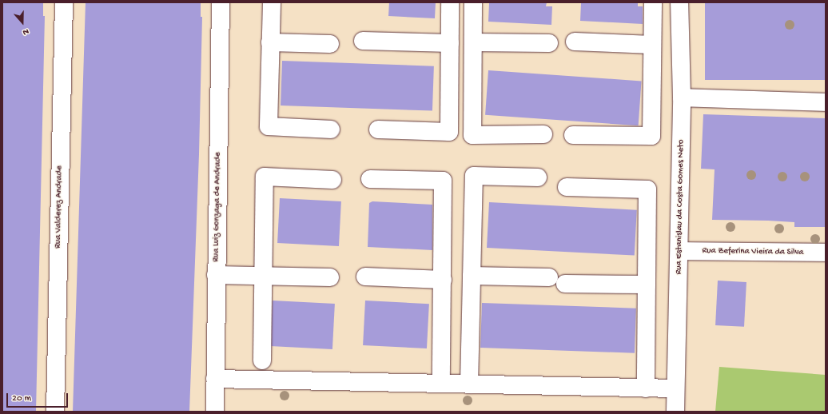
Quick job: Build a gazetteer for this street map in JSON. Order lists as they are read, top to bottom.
{
  "streets": {
    "street": [
      "Rua Valderez Andrade",
      "Rua Luiz Gonzaga de Andrade",
      "Rua Estanislau da Costa Gomes Neto",
      "Rua Zeferina Vieira da Silva"
    ]
  },
  "crossings": [
    ["Rua Estanislau da Costa Gomes Neto", "Rua Zeferina Vieira da Silva"]
  ],
  "scale_bar": "20 m",
  "north": "bottom"
}
